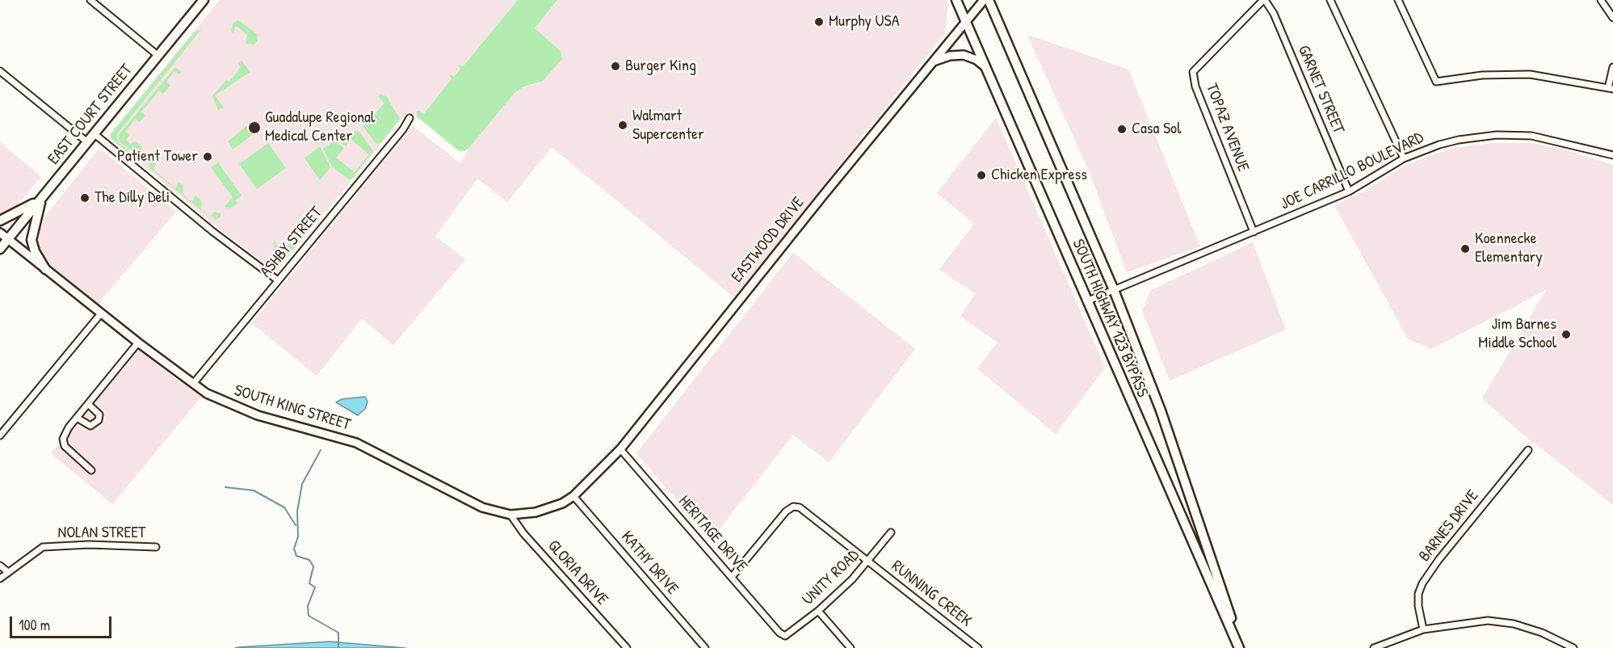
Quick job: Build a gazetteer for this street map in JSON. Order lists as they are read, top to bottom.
{
  "streets": {
    "main road": [
      "EAST COURT STREET",
      "EASTWOOD DRIVE",
      "SOUTH HIGHWAY 123 BYPASS",
      "SOUTH KING STREET"
    ],
    "street": [
      "GARNET STREET",
      "TOPAZ AVENUE",
      "JOE CARRILLO BOULEVARD",
      "ASHBY STREET",
      "BARNES DRIVE",
      "NOLAN STREET",
      "HERITAGE DRIVE",
      "KATHY DRIVE",
      "GLORIA DRIVE",
      "UNITY ROAD",
      "RUNNING CREEK"
    ]
  },
  "crossings": [
    ["GARNET STREET", "TOPAZ AVENUE"],
    ["GARNET STREET", "JOE CARRILLO BOULEVARD"],
    ["EAST COURT STREET", "SOUTH KING STREET"],
    ["TOPAZ AVENUE", "JOE CARRILLO BOULEVARD"],
    ["JOE CARRILLO BOULEVARD", "SOUTH HIGHWAY 123 BYPASS"],
    ["EASTWOOD DRIVE", "SOUTH HIGHWAY 123 BYPASS"],
    ["EASTWOOD DRIVE", "SOUTH KING STREET"],
    ["EASTWOOD DRIVE", "HERITAGE DRIVE"],
    ["EASTWOOD DRIVE", "KATHY DRIVE"],
    ["ASHBY STREET", "SOUTH KING STREET"],
    ["SOUTH KING STREET", "KATHY DRIVE"],
    ["SOUTH KING STREET", "GLORIA DRIVE"],
    ["HERITAGE DRIVE", "UNITY ROAD"],
    ["HERITAGE DRIVE", "RUNNING CREEK"],
    ["UNITY ROAD", "RUNNING CREEK"]
  ],
  "places": [
    "Murphy USA",
    "Burger King",
    "Walmart Supercenter",
    "Guadalupe Regional Medical Center",
    "Casa Sol",
    "Patient Tower",
    "Chicken Express",
    "The Dilly Deli",
    "Koennecke Elementary",
    "Jim Barnes Middle School"
  ],
  "scale_bar": "100 m"
}
